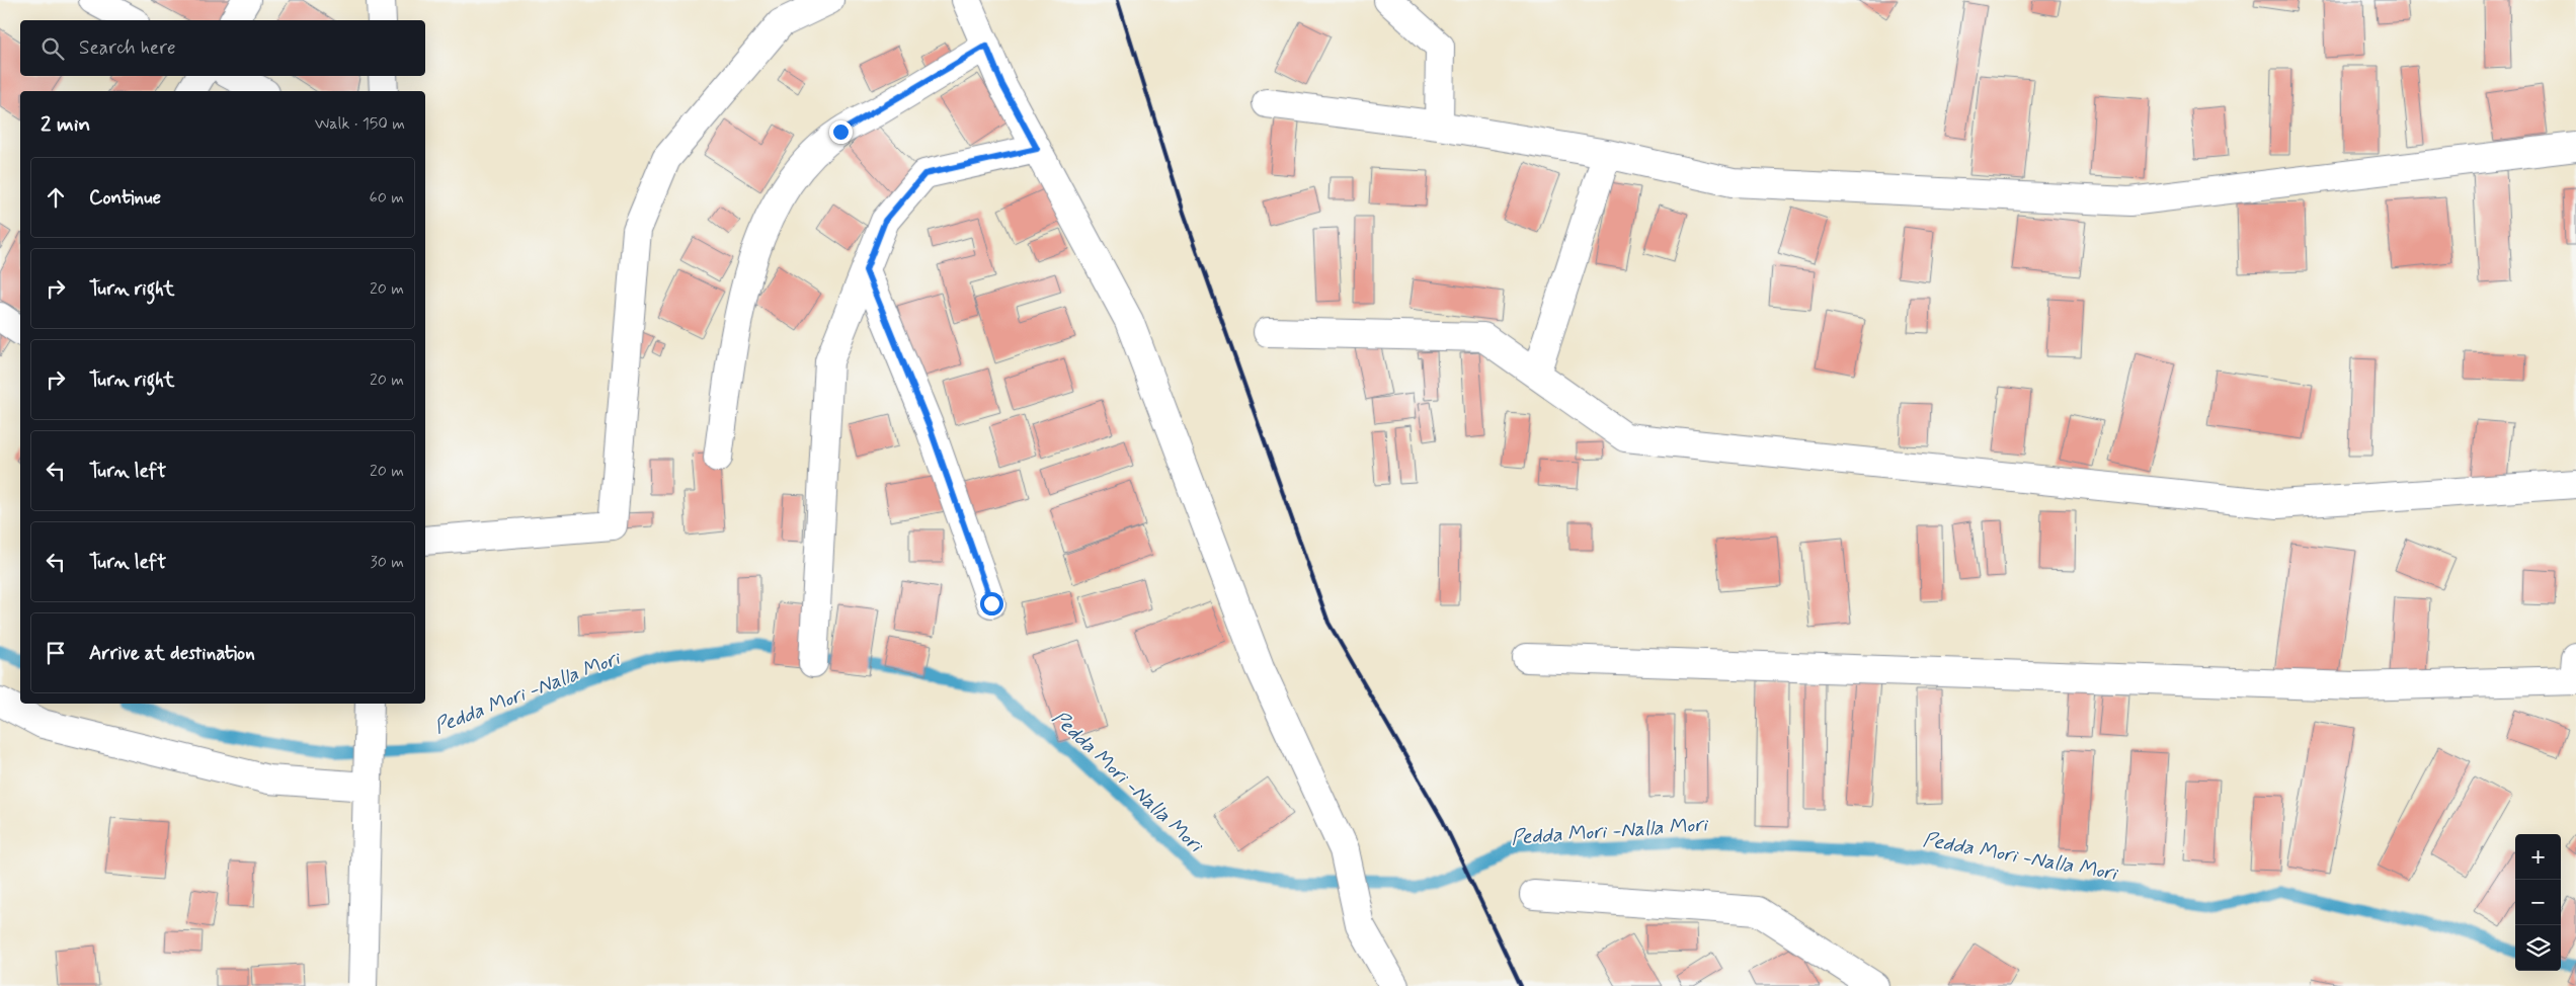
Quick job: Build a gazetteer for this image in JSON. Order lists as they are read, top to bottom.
{
  "water": ["Pedda Mori -Nalla Mori"],
  "page": {
    "search": "Search here",
    "heading": ["2 min", "Walk · 150 m"],
    "list": [
      ["Continue", "60 m"],
      ["Turn right", "20 m"],
      ["Turn right", "20 m"],
      ["Turn left", "20 m"],
      ["Turn left", "30 m"],
      "Arrive at destination"
    ],
    "map_buttons": ["+", "−"]
  }
}
